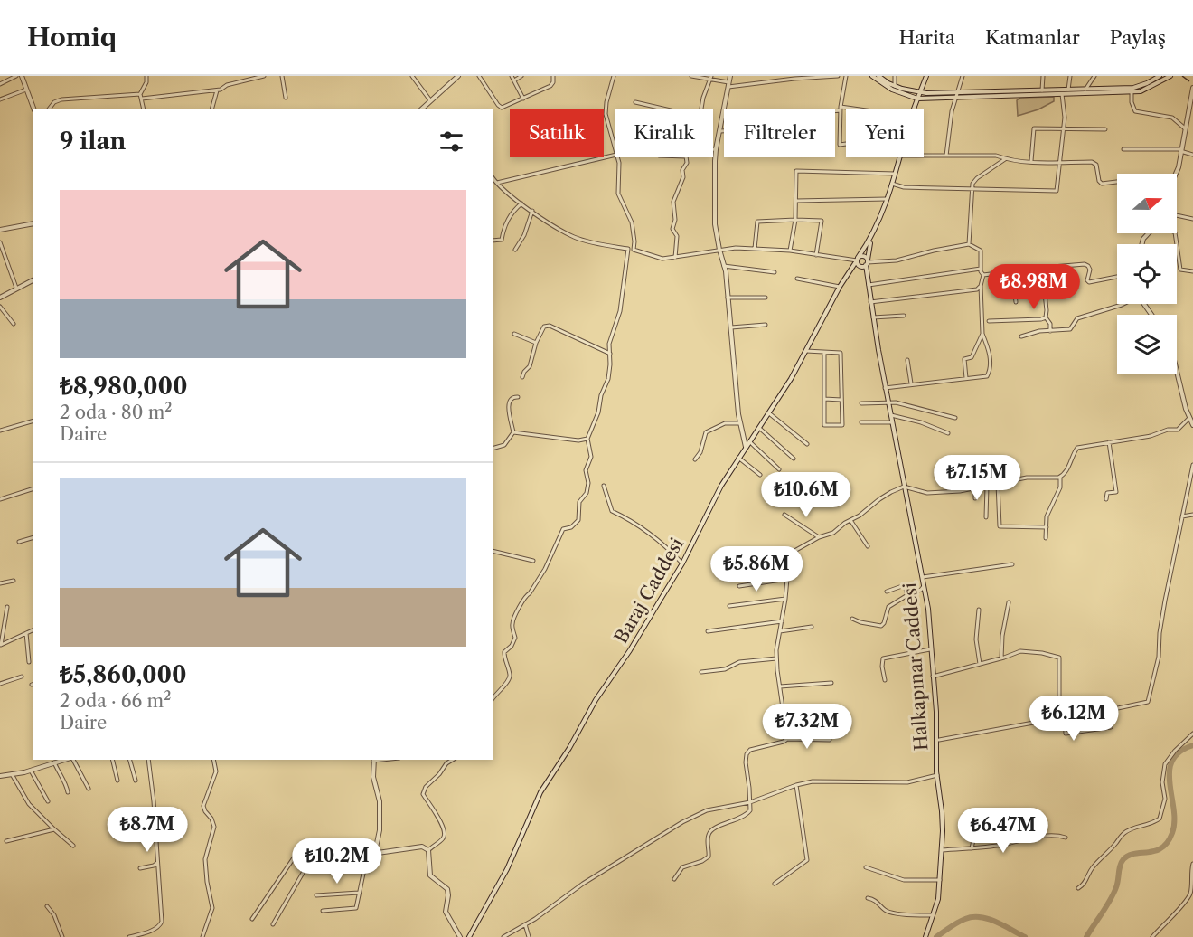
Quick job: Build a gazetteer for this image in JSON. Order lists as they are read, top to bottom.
{
  "streets": {
    "main road": ["Baraj Caddesi", "Halkapınar Caddesi"]
  },
  "crossings": [
    ["Baraj Caddesi", "Halkapınar Caddesi"]
  ],
  "north": "right",
  "page": {
    "header": "Homiq",
    "nav": ["Harita", "Katmanlar", "Paylaş"],
    "chip": [
      "Satılık",
      "Kiralık",
      "Filtreler",
      "Yeni"
    ],
    "heading": "9 ilan",
    "list": [
      {
        "name": "₺8,980,000",
        "note": "2 oda · 80 m² · Daire"
      },
      {
        "name": "₺5,860,000",
        "note": "2 oda · 66 m² · Daire"
      }
    ],
    "price": [
      "₺8.98M",
      "₺7.15M",
      "₺10.6M",
      "₺5.86M",
      "₺6.12M",
      "₺7.32M",
      "₺8.7M",
      "₺6.47M",
      "₺10.2M"
    ]
  }
}
